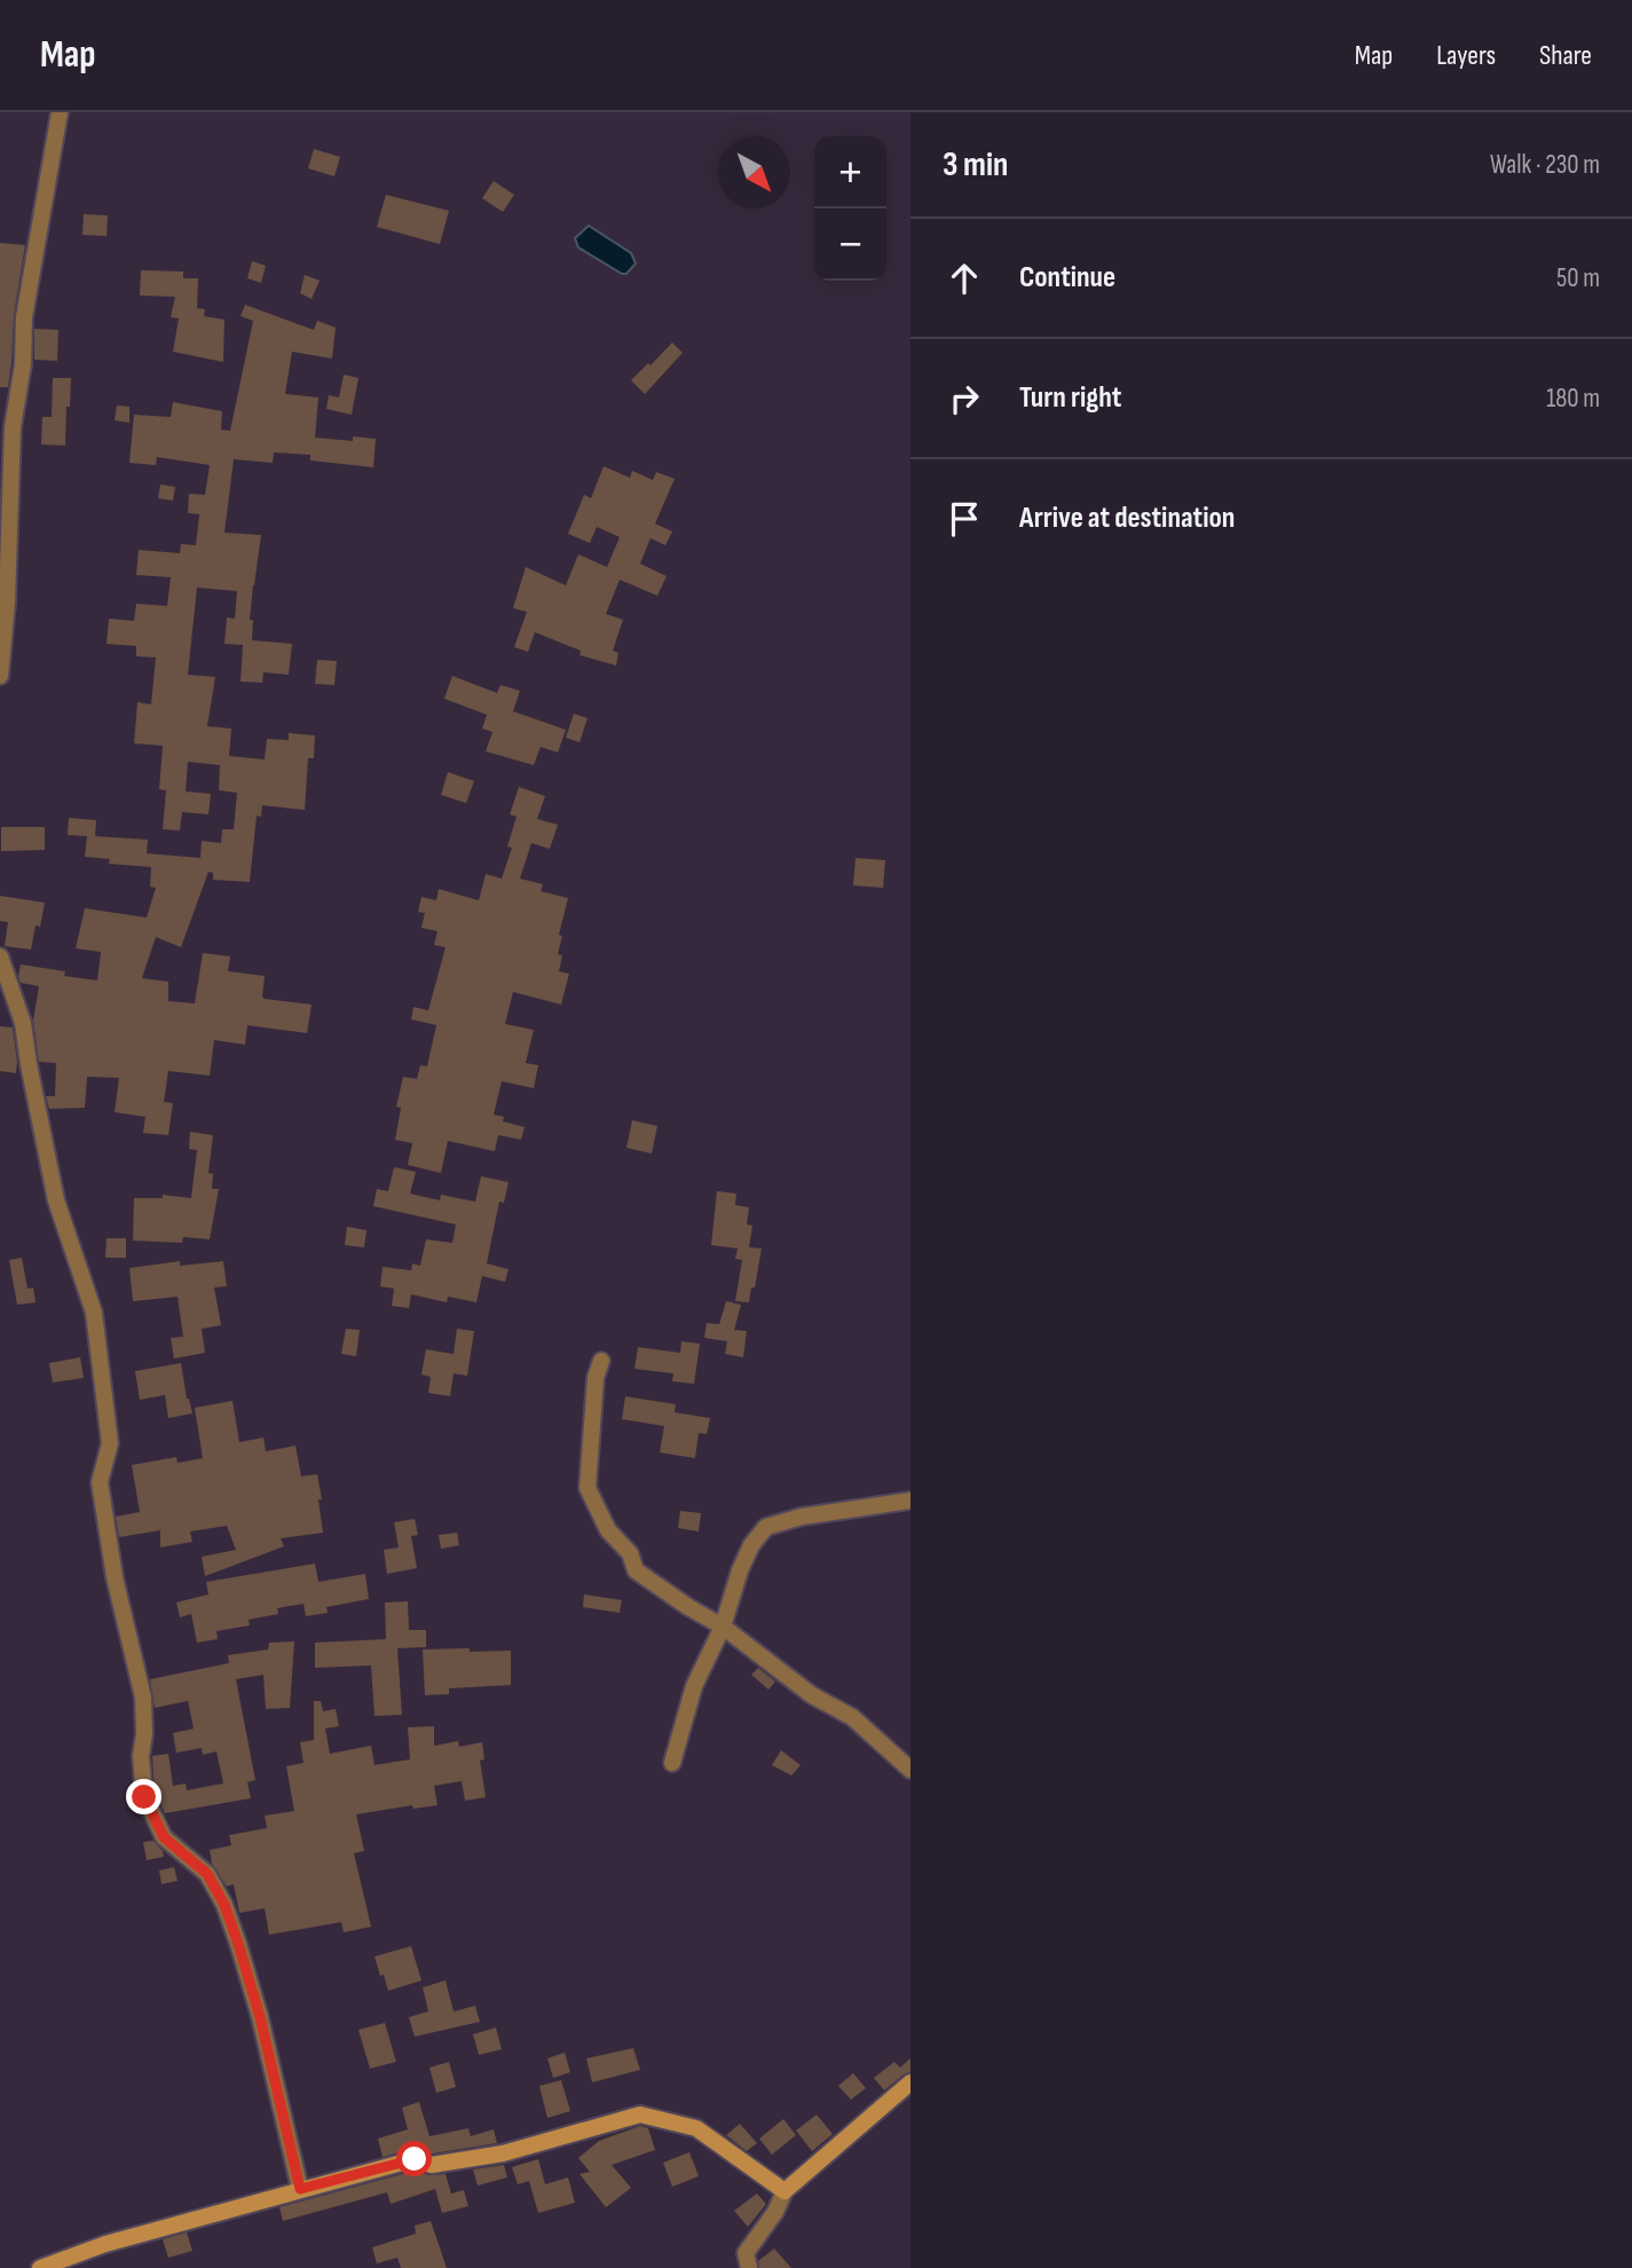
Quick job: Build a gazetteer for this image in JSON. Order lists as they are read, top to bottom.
{
  "north": "bottom right",
  "page": {
    "header": "Map",
    "nav": ["Map", "Layers", "Share"],
    "heading": ["3 min", "Walk · 230 m"],
    "map_buttons": ["+", "−"],
    "list": [
      ["Continue", "50 m"],
      ["Turn right", "180 m"],
      "Arrive at destination"
    ]
  }
}
